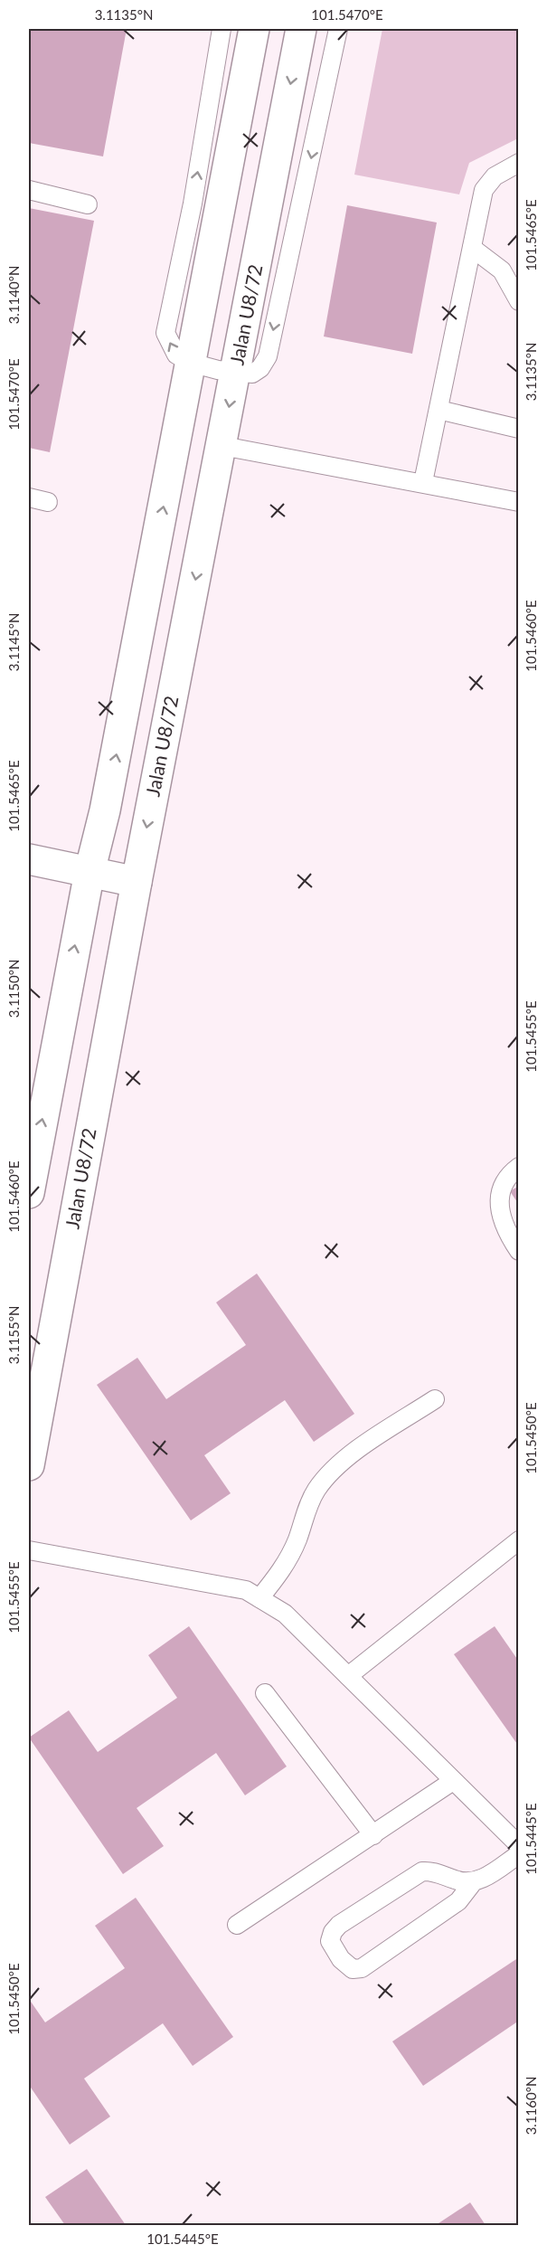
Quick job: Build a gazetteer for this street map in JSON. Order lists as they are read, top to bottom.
{
  "streets": {
    "street": ["Jalan U8/72"]
  },
  "coordinates": [
    "3.1135°N",
    "101.5470°E",
    "101.5465°E",
    "3.1140°N",
    "101.5460°E",
    "3.1145°N",
    "3.1150°N",
    "101.5455°E",
    "3.1155°N",
    "101.5450°E",
    "101.5445°E",
    "3.1160°N"
  ]
}
